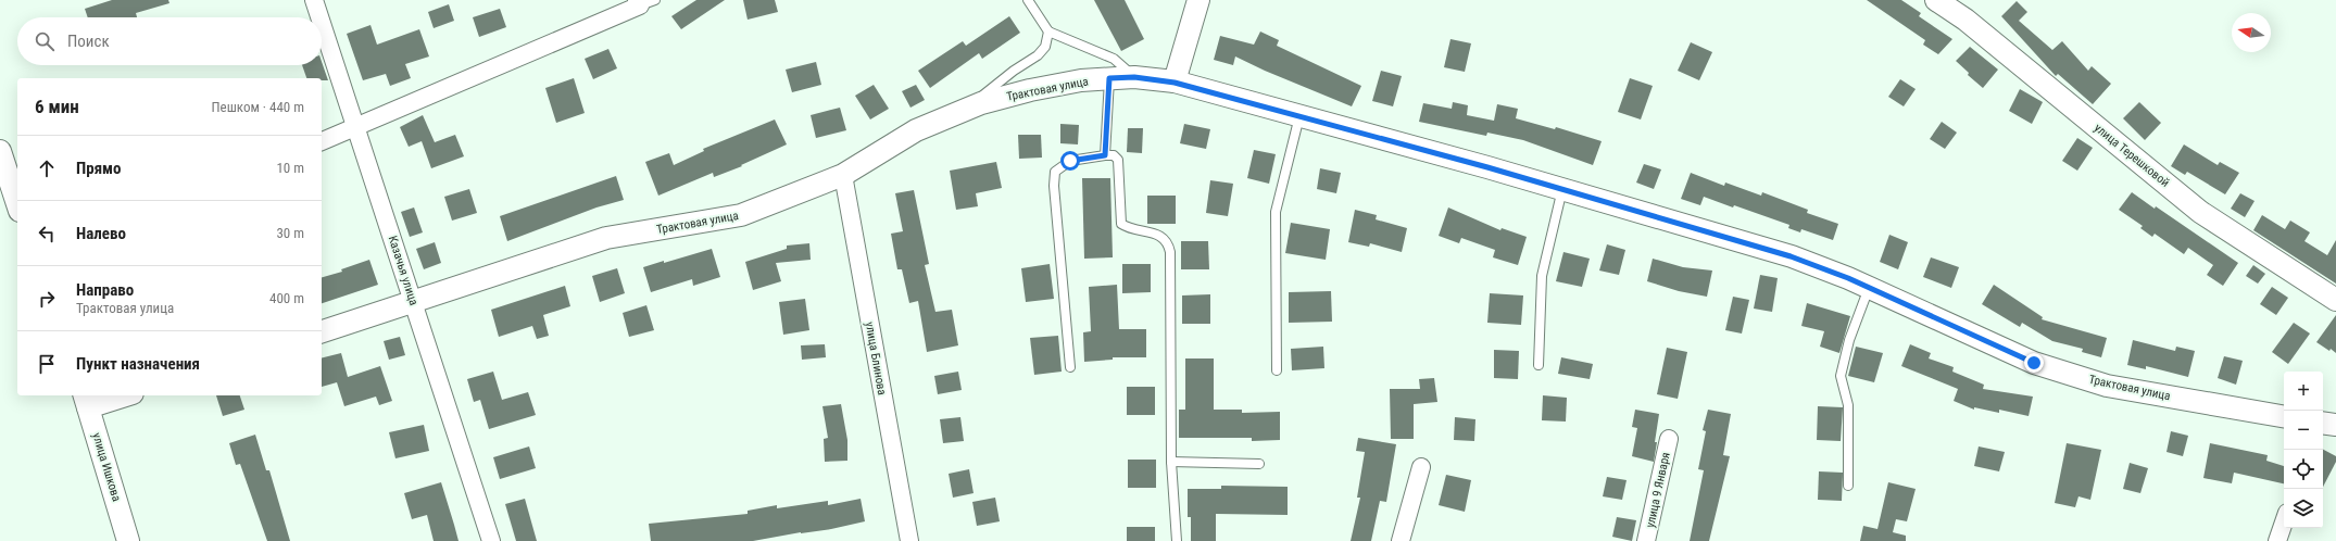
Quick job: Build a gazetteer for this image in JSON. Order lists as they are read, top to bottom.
{
  "streets": {
    "street": [
      "Трактовая улица",
      "улица Терешковой",
      "Казачья улица",
      "улица Блинова",
      "улица Ишкова",
      "улица 9 Января"
    ]
  },
  "crossings": [
    ["Трактовая улица", "Казачья улица"],
    ["Трактовая улица", "улица Блинова"]
  ],
  "north": "left",
  "page": {
    "search": "Поиск",
    "heading": ["6 мин", "Пешком · 440 m"],
    "list": [
      ["Прямо", "10 m"],
      ["Налево", "30 m"],
      ["Направо", "Трактовая улица", "400 m"],
      "Пункт назначения"
    ],
    "map_buttons": ["+", "−"]
  }
}
